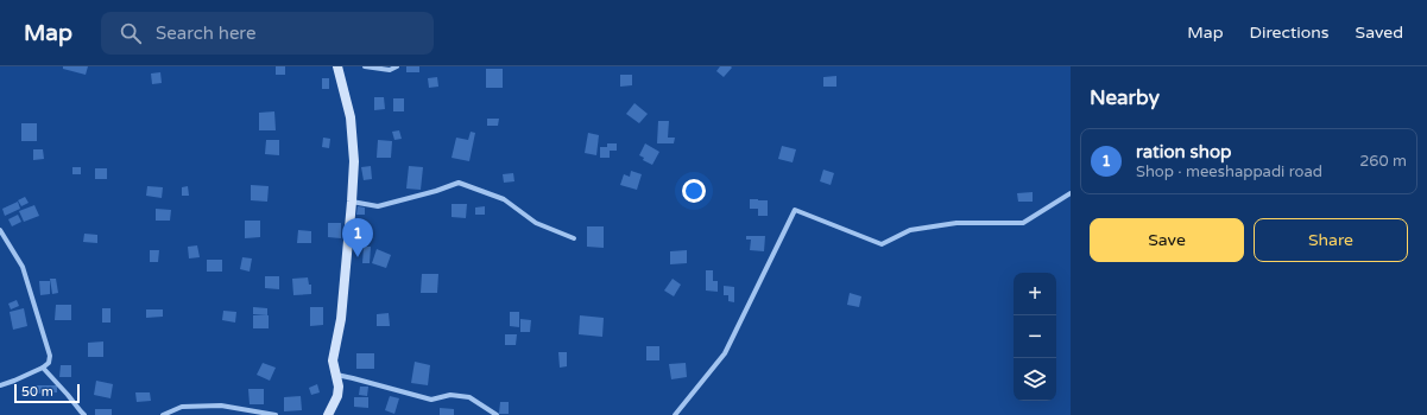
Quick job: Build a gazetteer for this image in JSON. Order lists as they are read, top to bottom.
{
  "scale_bar": "50 m",
  "page": {
    "header": "Map",
    "search": "Search here",
    "nav": ["Map", "Directions", "Saved"],
    "heading": "Nearby",
    "list": [
      {
        "mark": "1",
        "name": "ration shop",
        "note": "Shop · meeshappadi road",
        "value": "260 m"
      }
    ],
    "buttons": ["Save", "Share"],
    "pins": "1",
    "map_buttons": ["+", "−"],
    "scale": "50 m"
  }
}
